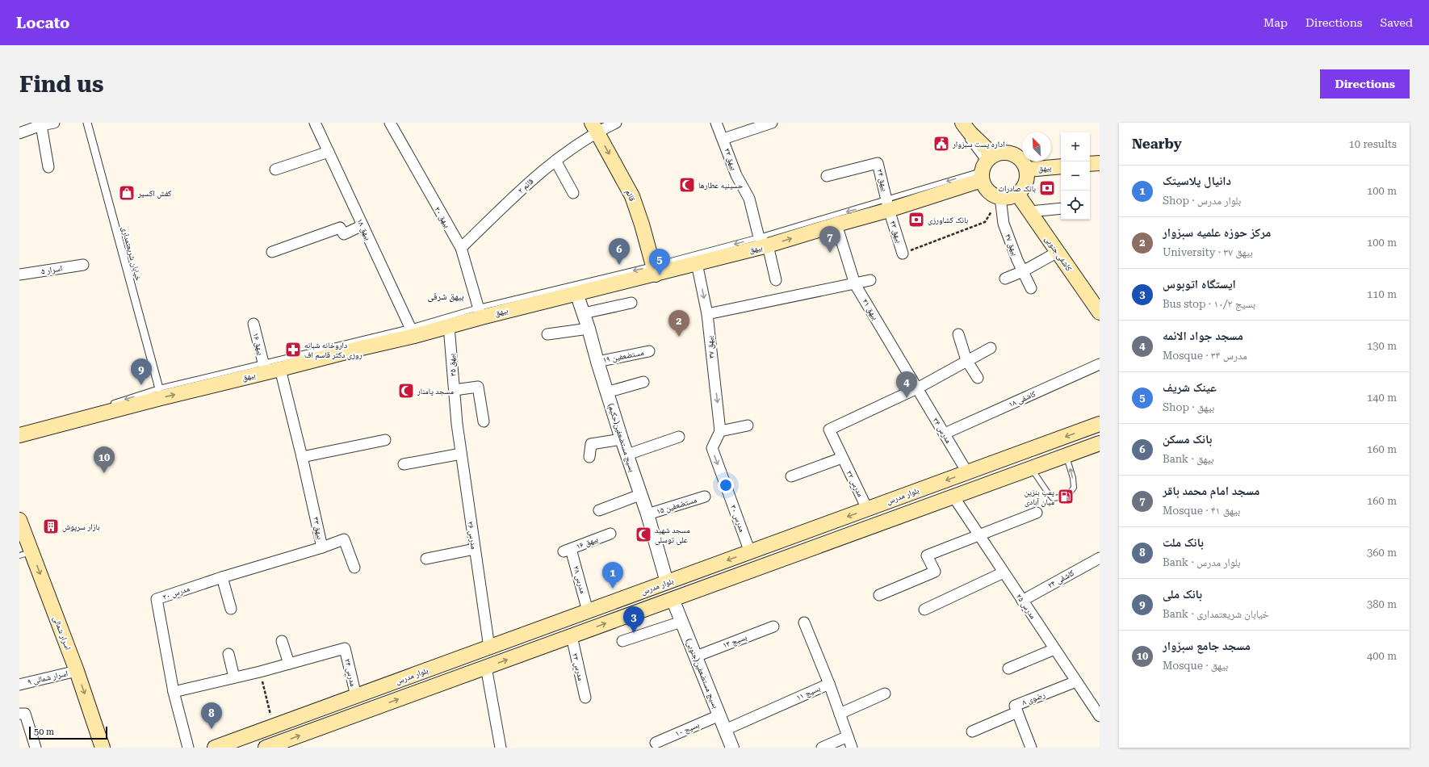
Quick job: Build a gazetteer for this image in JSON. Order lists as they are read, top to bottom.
{
  "streets": {
    "main road": [
      "بیهق",
      "قائم",
      "کاشفی جنوبی",
      "بلوار مدرس",
      "اسرار شمالی"
    ],
    "street": [
      "بیهق ۲۲",
      "بیهق ۲۴",
      "قائم ۲",
      "بیهق ۲۰",
      "بیهق ۱۸",
      "بیهق ۴۳",
      "بیهق ۴۷",
      "خیابان شریعتمداری",
      "اسرار ۵",
      "بیهق ۴۱",
      "بیهق ۱۶",
      "بیهق ۳۷",
      "مستضعفین ۱۹",
      "بیهق ۳۵",
      "کاشفی ۱۸",
      "مدرس ۳۴",
      "بسیج مستضعفین(حکیم)",
      "مدرس ۳۲",
      "مستضعفین ۱۵",
      "مدرس ۳۰",
      "بیهق ۳۳",
      "مدرس ۲۶",
      "کاشفی ۲۴",
      "مدرس ۲۸",
      "مدرس ۲۰",
      "مدرس ۲۵",
      "بسیج ۱۳",
      "مدرس ۲۳",
      "مدرس ۲۴",
      "بسیج مستضعفین(جنوبی)",
      "اسرار شمالی ۹",
      "بسیج ۱۱",
      "رضوی ۸",
      "بسیج ۱۰"
    ]
  },
  "crossings": [
    ["بیهق ۲۲", "بیهق"],
    ["بیهق", "بیهق ۲۴"],
    ["بیهق", "قائم"],
    ["بیهق", "بیهق ۲۰"],
    ["بیهق", "بیهق ۱۸"],
    ["بیهق", "بیهق ۴۳"],
    ["بیهق", "بیهق ۴۷"],
    ["بیهق", "کاشفی جنوبی"],
    ["بیهق", "بیهق ۴۱"],
    ["بیهق", "بیهق ۱۶"],
    ["بیهق", "بیهق ۳۷"],
    ["بیهق", "بیهق ۳۵"],
    ["بیهق", "بسیج مستضعفین(حکیم)"],
    ["بیهق", "بیهق ۳۳"],
    ["بیهق ۲۴", "بیهق ۴۳"],
    ["قائم ۲", "قائم"],
    ["قائم ۲", "بیهق ۲۰"],
    ["بیهق ۴۷", "کاشفی جنوبی"],
    ["بیهق ۴۱", "مدرس ۳۴"],
    ["بیهق ۴۱", "مدرس ۳۲"],
    ["بیهق ۱۶", "مدرس ۲۸"],
    ["بیهق ۳۷", "مدرس ۳۰"],
    ["مستضعفین ۱۹", "بسیج مستضعفین(حکیم)"],
    ["بیهق ۳۵", "مدرس ۲۶"],
    ["کاشفی ۱۸", "مدرس ۳۴"],
    ["مدرس ۳۴", "مدرس ۳۲"],
    ["مدرس ۳۴", "بلوار مدرس"],
    ["بسیج مستضعفین(حکیم)", "بلوار مدرس"],
    ["بسیج مستضعفین(حکیم)", "مستضعفین ۱۵"],
    ["مدرس ۳۲", "بلوار مدرس"],
    ["بلوار مدرس", "مدرس ۳۰"],
    ["بلوار مدرس", "مدرس ۲۶"],
    ["بلوار مدرس", "مدرس ۲۸"],
    ["بلوار مدرس", "مدرس ۲۴"],
    ["بیهق ۳۳", "مدرس ۲۰"],
    ["کاشفی ۲۴", "مدرس ۲۵"],
    ["مدرس ۲۵", "رضوی ۸"],
    ["اسرار شمالی", "اسرار شمالی ۹"],
    ["بسیج ۱۳", "بسیج مستضعفین(جنوبی)"],
    ["بسیج مستضعفین(جنوبی)", "بسیج ۱۱"],
    ["بسیج مستضعفین(جنوبی)", "بسیج ۱۰"]
  ],
  "one_way": [
    "قائم",
    "بیهق ۳۷",
    "مدرس ۳۰",
    "اسرار شمالی"
  ],
  "districts": ["بیهق شرقی"],
  "places": {
    "public building": ["اداره پست سبزوار"],
    "mosque": ["حسینیه عطارها", "مسجد پامنار", "مسجد شهید علی توسلی"],
    "bank": ["بانک صادرات", "بانک کشاورزی"],
    "shop": ["کفش اکسیر"],
    "pharmacy": ["داروخانه شبانه روزی دکتر قاسم اف"],
    "fuel station": ["پمپ بنزین میان آبادی"],
    "building": ["بازار سرپوش"]
  },
  "scale_bar": "50 m",
  "north": "top left",
  "page": {
    "header": "Locato",
    "nav": ["Map", "Directions", "Saved"],
    "buttons": "Directions",
    "title": "Find us",
    "heading": ["Nearby", "10 results"],
    "map_buttons": ["+", "−"],
    "list": [
      {
        "mark": "1",
        "name": "دانیال پلاسیتک",
        "note": "Shop · بلوار مدرس",
        "value": "100 m"
      },
      {
        "mark": "2",
        "name": "مرکز حوزه علمیه سبزوار",
        "note": "University · بیهق ۳۷",
        "value": "100 m"
      },
      {
        "mark": "3",
        "name": "ایستگاه اتوبوس",
        "note": "Bus stop · بسیج ۱۰/۲",
        "value": "110 m"
      },
      {
        "mark": "4",
        "name": "مسجد جواد الائمه",
        "note": "Mosque · مدرس ۳۴",
        "value": "130 m"
      },
      {
        "mark": "5",
        "name": "عینک شریف",
        "note": "Shop · بیهق",
        "value": "140 m"
      },
      {
        "mark": "6",
        "name": "بانک مسکن",
        "note": "Bank · بیهق",
        "value": "160 m"
      },
      {
        "mark": "7",
        "name": "مسجد امام محمد باقر",
        "note": "Mosque · بیهق ۴۱",
        "value": "160 m"
      },
      {
        "mark": "8",
        "name": "بانک ملت",
        "note": "Bank · بلوار مدرس",
        "value": "360 m"
      },
      {
        "mark": "9",
        "name": "بانک ملی",
        "note": "Bank · خیابان شریعتمداری",
        "value": "380 m"
      },
      {
        "mark": "10",
        "name": "مسجد جامع سبزوار",
        "note": "Mosque · بیهق",
        "value": "400 m"
      }
    ],
    "pins": [
      "7",
      "6",
      "5",
      "2",
      "9",
      "4",
      "10",
      "1",
      "3",
      "8"
    ],
    "scale": "50 m"
  }
}
